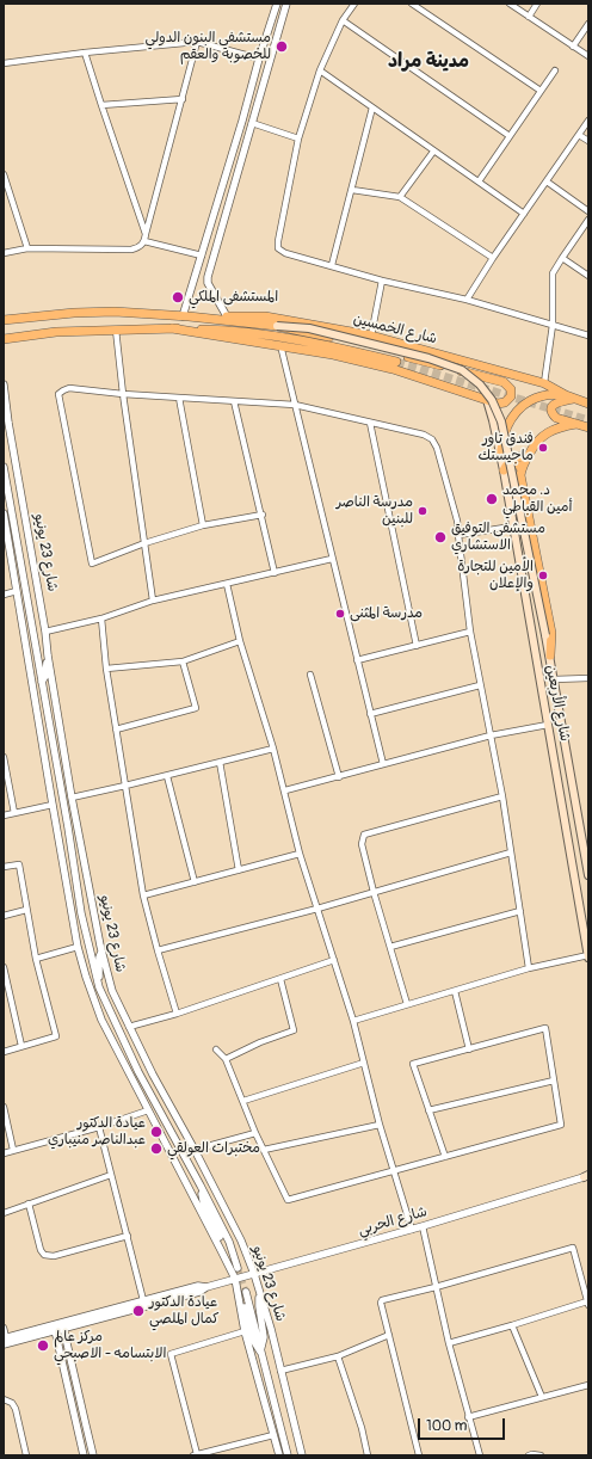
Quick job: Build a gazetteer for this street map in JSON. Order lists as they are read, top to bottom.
{
  "streets": {
    "main road": ["شارع الخمسين", "شارع الأربعين"],
    "street": ["شارع 23 يونيو", "شارع الحربي"]
  },
  "crossings": [
    ["شارع الخمسين", "شارع الأربعين"],
    ["شارع 23 يونيو", "شارع الحربي"]
  ],
  "districts": ["مدينة مراد"],
  "places": [
    "مستشفى البنون الدولي للخصوبة والعقم",
    "المستشفى الملكي",
    "فندق تاور ماجيستك",
    "د. محمد أمين القباطي",
    "مدرسة الناصر للبنين",
    "مستشفى التوفيق الاستشاري",
    "الأمين للتجارة والإعلان",
    "مدرسة المثنى",
    "عيادة الدكتور عبدالناصر منيباري",
    "مختبرات العولقي",
    "عيادة الدكتور كمال الملصي",
    "مركز عالم الابتسامه - الاصبحي"
  ],
  "scale_bar": "100 m"
}
